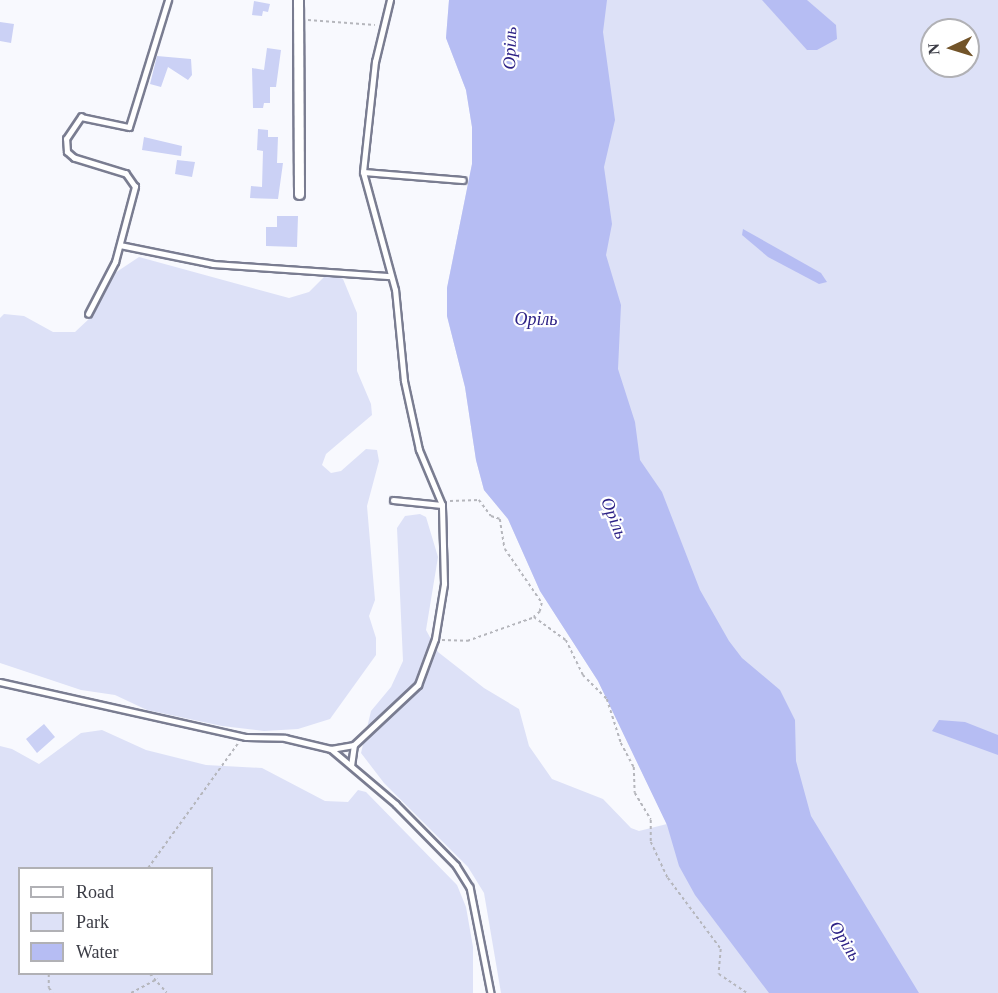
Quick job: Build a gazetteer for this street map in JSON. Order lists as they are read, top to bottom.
{
  "water": ["Оріль", "Орiль"],
  "legend": ["Road", "Park", "Water"],
  "north": "left"
}
